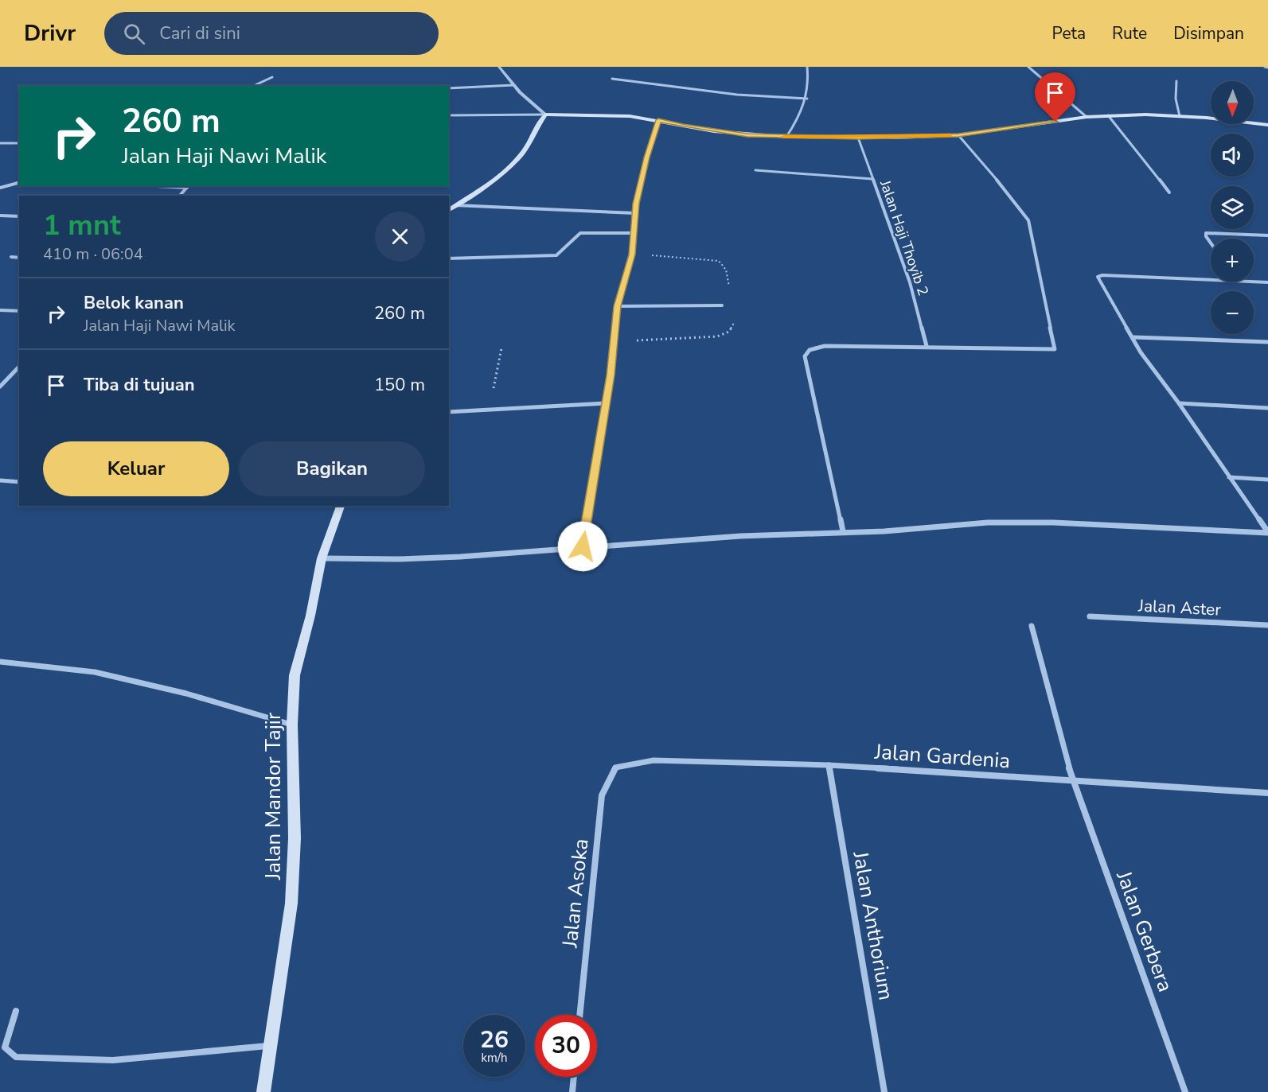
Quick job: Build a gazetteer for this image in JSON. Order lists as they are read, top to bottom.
{
  "streets": {
    "main road": ["Jalan Mandor Tajir"],
    "street": [
      "Jalan Haji Thoyib 2",
      "Jalan Aster",
      "Jalan Gardenia",
      "Jalan Asoka",
      "Jalan Anthorium",
      "Jalan Gerbera"
    ]
  },
  "crossings": [
    ["Jalan Gardenia", "Jalan Asoka"],
    ["Jalan Gardenia", "Jalan Anthorium"],
    ["Jalan Gardenia", "Jalan Gerbera"]
  ],
  "north": "bottom",
  "page": {
    "header": "Drivr",
    "search": "Cari di sini",
    "nav": ["Peta", "Rute", "Disimpan"],
    "map_buttons": ["+", "−"],
    "turn": ["260 m", "Jalan Haji Nawi Malik"],
    "heading": ["1 mnt", "410 m · 06:04"],
    "list": [
      {
        "name": "Belok kanan",
        "note": "Jalan Haji Nawi Malik",
        "value": "260 m"
      },
      {
        "name": "Tiba di tujuan",
        "value": "150 m"
      }
    ],
    "buttons": ["Keluar", "Bagikan"],
    "speed": "26 km/h",
    "limit": "30"
  }
}
